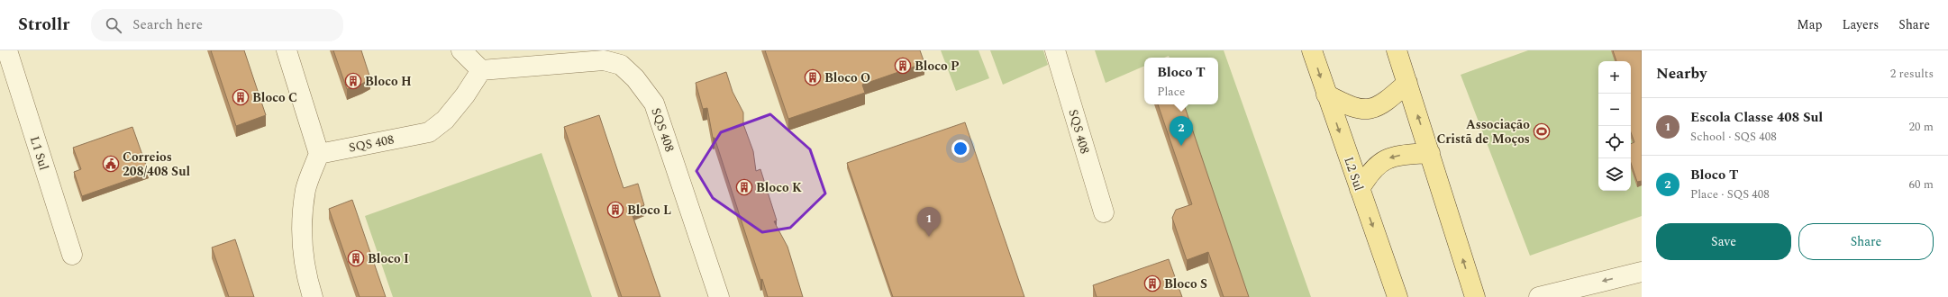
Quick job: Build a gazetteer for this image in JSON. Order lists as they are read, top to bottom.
{
  "streets": {
    "main road": ["L2 Sul"],
    "street": ["SQS 408", "L1 Sul"]
  },
  "places": {
    "building": [
      "Bloco P",
      "Bloco O",
      "Bloco H",
      "Bloco C",
      "Bloco K",
      "Bloco L",
      "Bloco I",
      "Bloco S"
    ],
    "sports": ["Associação Cristã de Moços"],
    "public building": ["Correios 208/408 Sul"]
  },
  "page": {
    "header": "Strollr",
    "search": "Search here",
    "nav": ["Map", "Layers", "Share"],
    "heading": ["Nearby", "2 results"],
    "popup": ["Bloco T", "Place"],
    "map_buttons": ["+", "−"],
    "list": [
      {
        "mark": "1",
        "name": "Escola Classe 408 Sul",
        "note": "School · SQS 408",
        "value": "20 m"
      },
      {
        "mark": "2",
        "name": "Bloco T",
        "note": "Place · SQS 408",
        "value": "60 m"
      }
    ],
    "pins": ["2", "1"],
    "buttons": ["Save", "Share"]
  }
}
